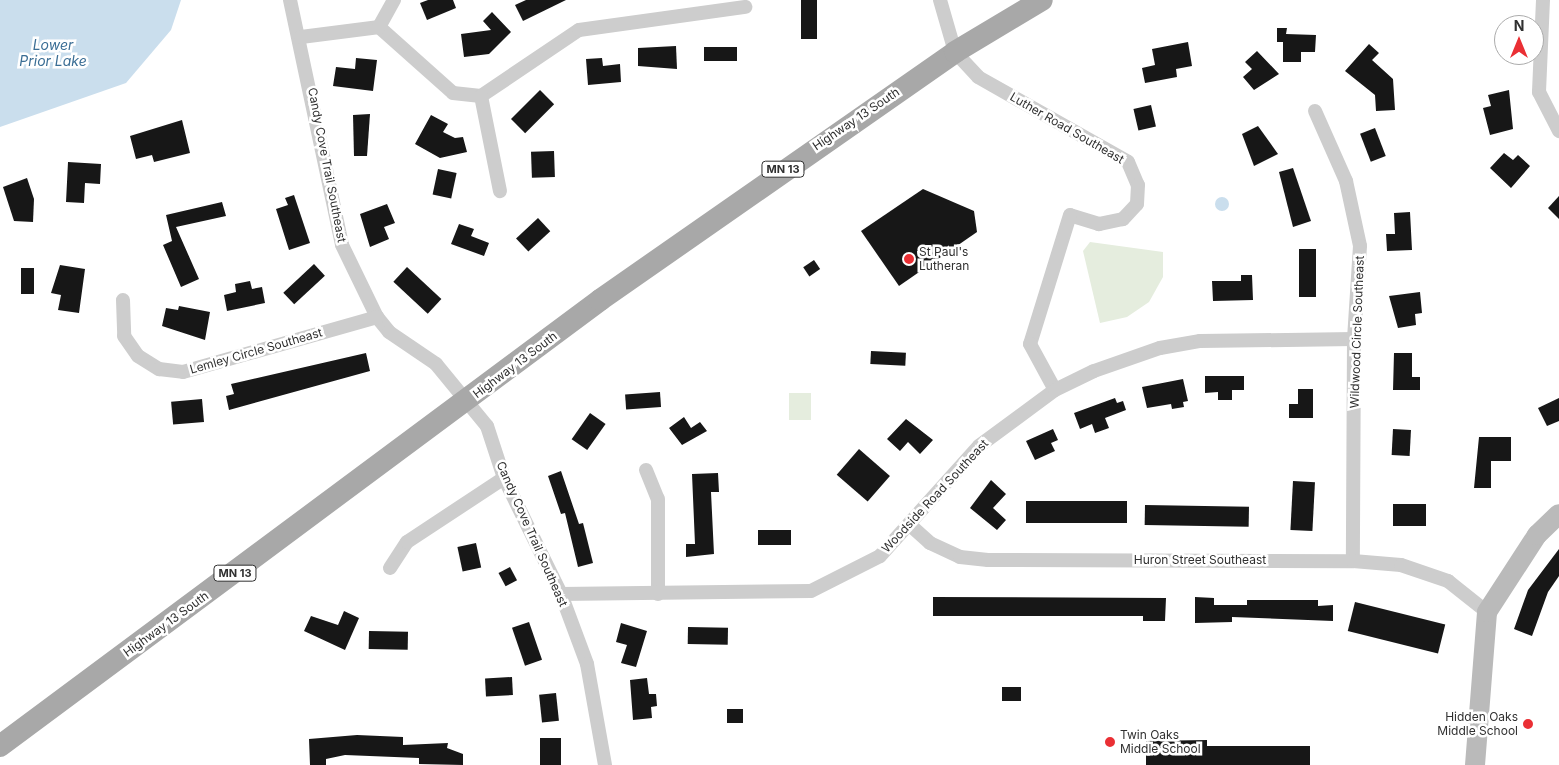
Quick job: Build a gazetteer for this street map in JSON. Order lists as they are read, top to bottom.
{
  "streets": {
    "main road": ["Highway 13 South", "MN 13"],
    "street": [
      "Luther Road Southeast",
      "Candy Cove Trail Southeast",
      "Wildwood Circle Southeast",
      "Lemley Circle Southeast",
      "Woodside Road Southeast",
      "Huron Street Southeast"
    ]
  },
  "crossings": [
    ["Highway 13 South", "Luther Road Southeast"],
    ["Highway 13 South", "Candy Cove Trail Southeast"],
    ["Luther Road Southeast", "Woodside Road Southeast"],
    ["Candy Cove Trail Southeast", "Lemley Circle Southeast"],
    ["Candy Cove Trail Southeast", "Woodside Road Southeast"],
    ["Wildwood Circle Southeast", "Woodside Road Southeast"],
    ["Wildwood Circle Southeast", "Huron Street Southeast"],
    ["Woodside Road Southeast", "Huron Street Southeast"]
  ],
  "water": ["Lower Prior Lake"],
  "places": ["St Paul's Lutheran", "Hidden Oaks Middle School", "Twin Oaks Middle School"],
  "north": "top"
}
